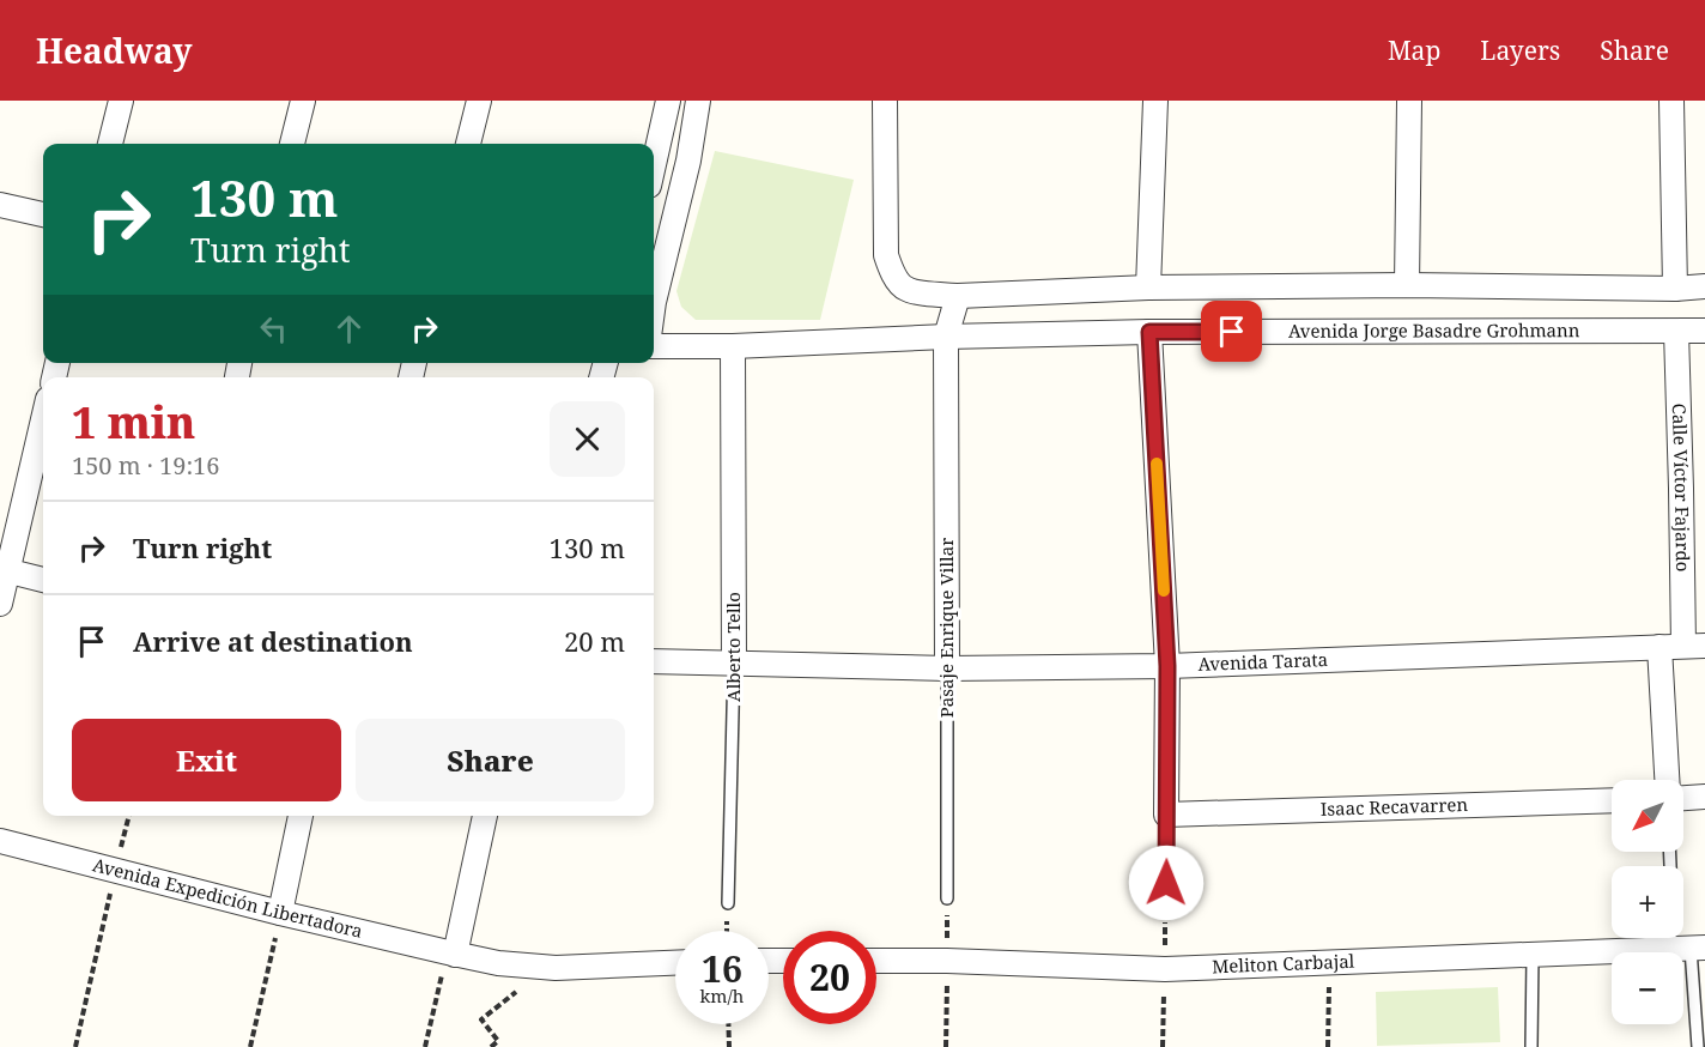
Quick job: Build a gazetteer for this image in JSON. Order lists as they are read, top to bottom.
{
  "streets": {
    "street": [
      "Avenida Jorge Basadre Grohmann",
      "Calle Víctor Fajardo",
      "Pasaje Enrique Villar",
      "Alberto Tello",
      "Avenida Tarata",
      "Isaac Recavarren",
      "Avenida Expedición Libertadora",
      "Meliton Carbajal"
    ]
  },
  "crossings": [
    ["Avenida Jorge Basadre Grohmann", "Calle Víctor Fajardo"],
    ["Avenida Jorge Basadre Grohmann", "Pasaje Enrique Villar"],
    ["Avenida Jorge Basadre Grohmann", "Alberto Tello"],
    ["Calle Víctor Fajardo", "Avenida Tarata"],
    ["Pasaje Enrique Villar", "Avenida Tarata"],
    ["Alberto Tello", "Avenida Tarata"]
  ],
  "north": "bottom left",
  "page": {
    "header": "Headway",
    "nav": ["Map", "Layers", "Share"],
    "turn": ["130 m", "Turn right"],
    "heading": ["1 min", "150 m · 19:16"],
    "list": [
      {
        "name": "Turn right",
        "value": "130 m"
      },
      {
        "name": "Arrive at destination",
        "value": "20 m"
      }
    ],
    "buttons": ["Exit", "Share"],
    "map_buttons": ["+", "−"],
    "speed": "16 km/h",
    "limit": "20"
  }
}
